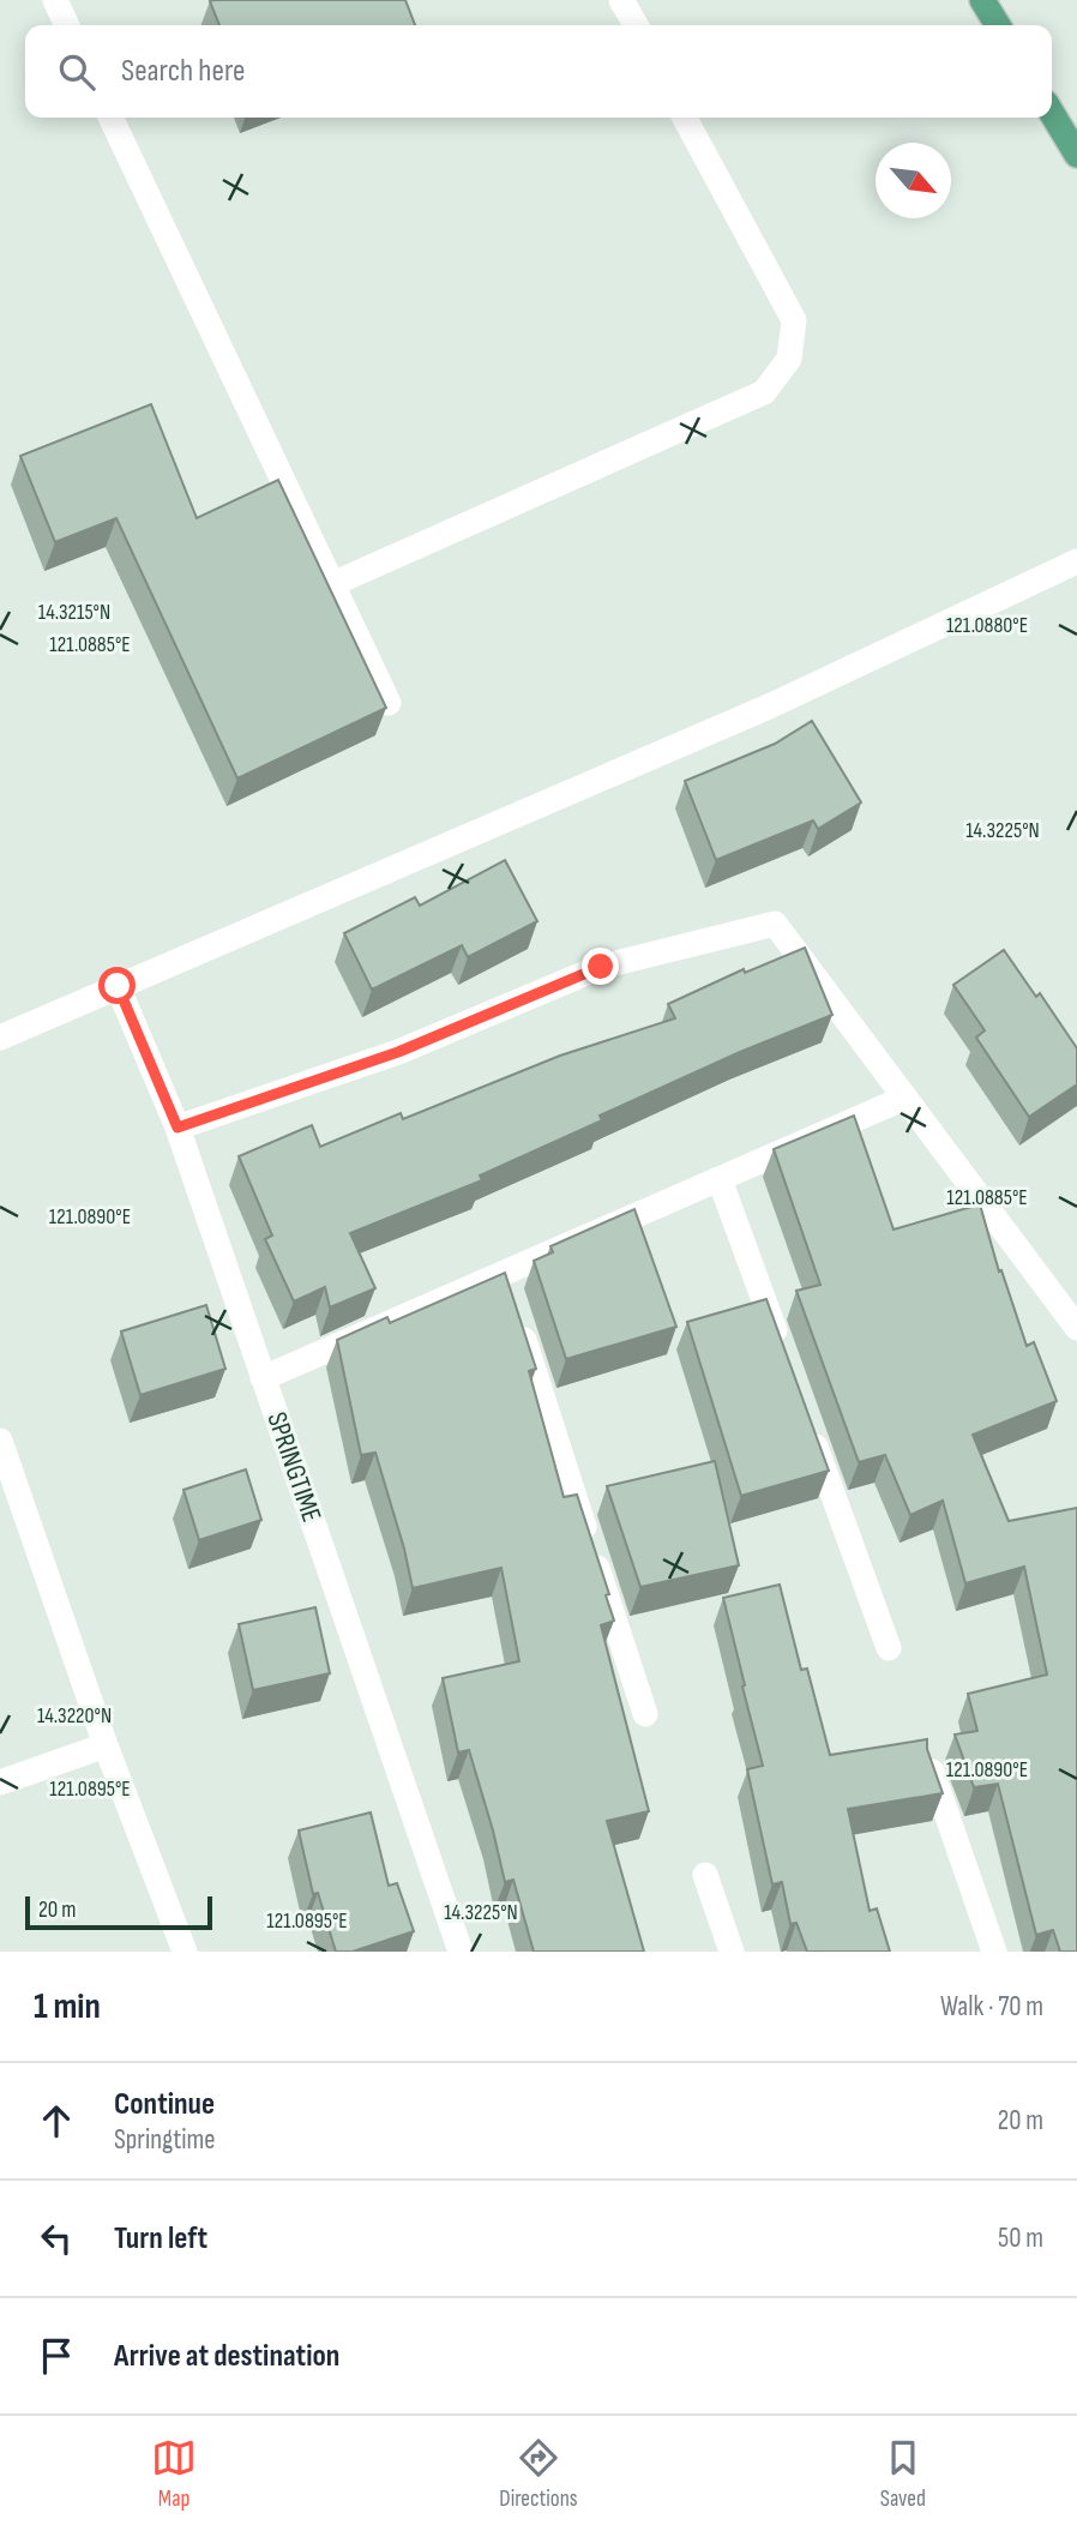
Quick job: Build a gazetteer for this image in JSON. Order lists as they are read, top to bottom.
{
  "streets": {
    "street": ["SPRINGTIME"]
  },
  "scale_bar": "20 m",
  "north": "bottom right",
  "page": {
    "search": "Search here",
    "scale": "20 m",
    "heading": ["1 min", "Walk · 70 m"],
    "list": [
      ["Continue", "Springtime", "20 m"],
      ["Turn left", "50 m"],
      "Arrive at destination"
    ],
    "nav": ["Map", "Directions", "Saved"]
  },
  "coordinates": [
    "14.3215°N",
    "121.0880°E",
    "121.0885°E",
    "14.3225°N",
    "121.0890°E",
    "14.3220°N",
    "121.0895°E"
  ]
}
